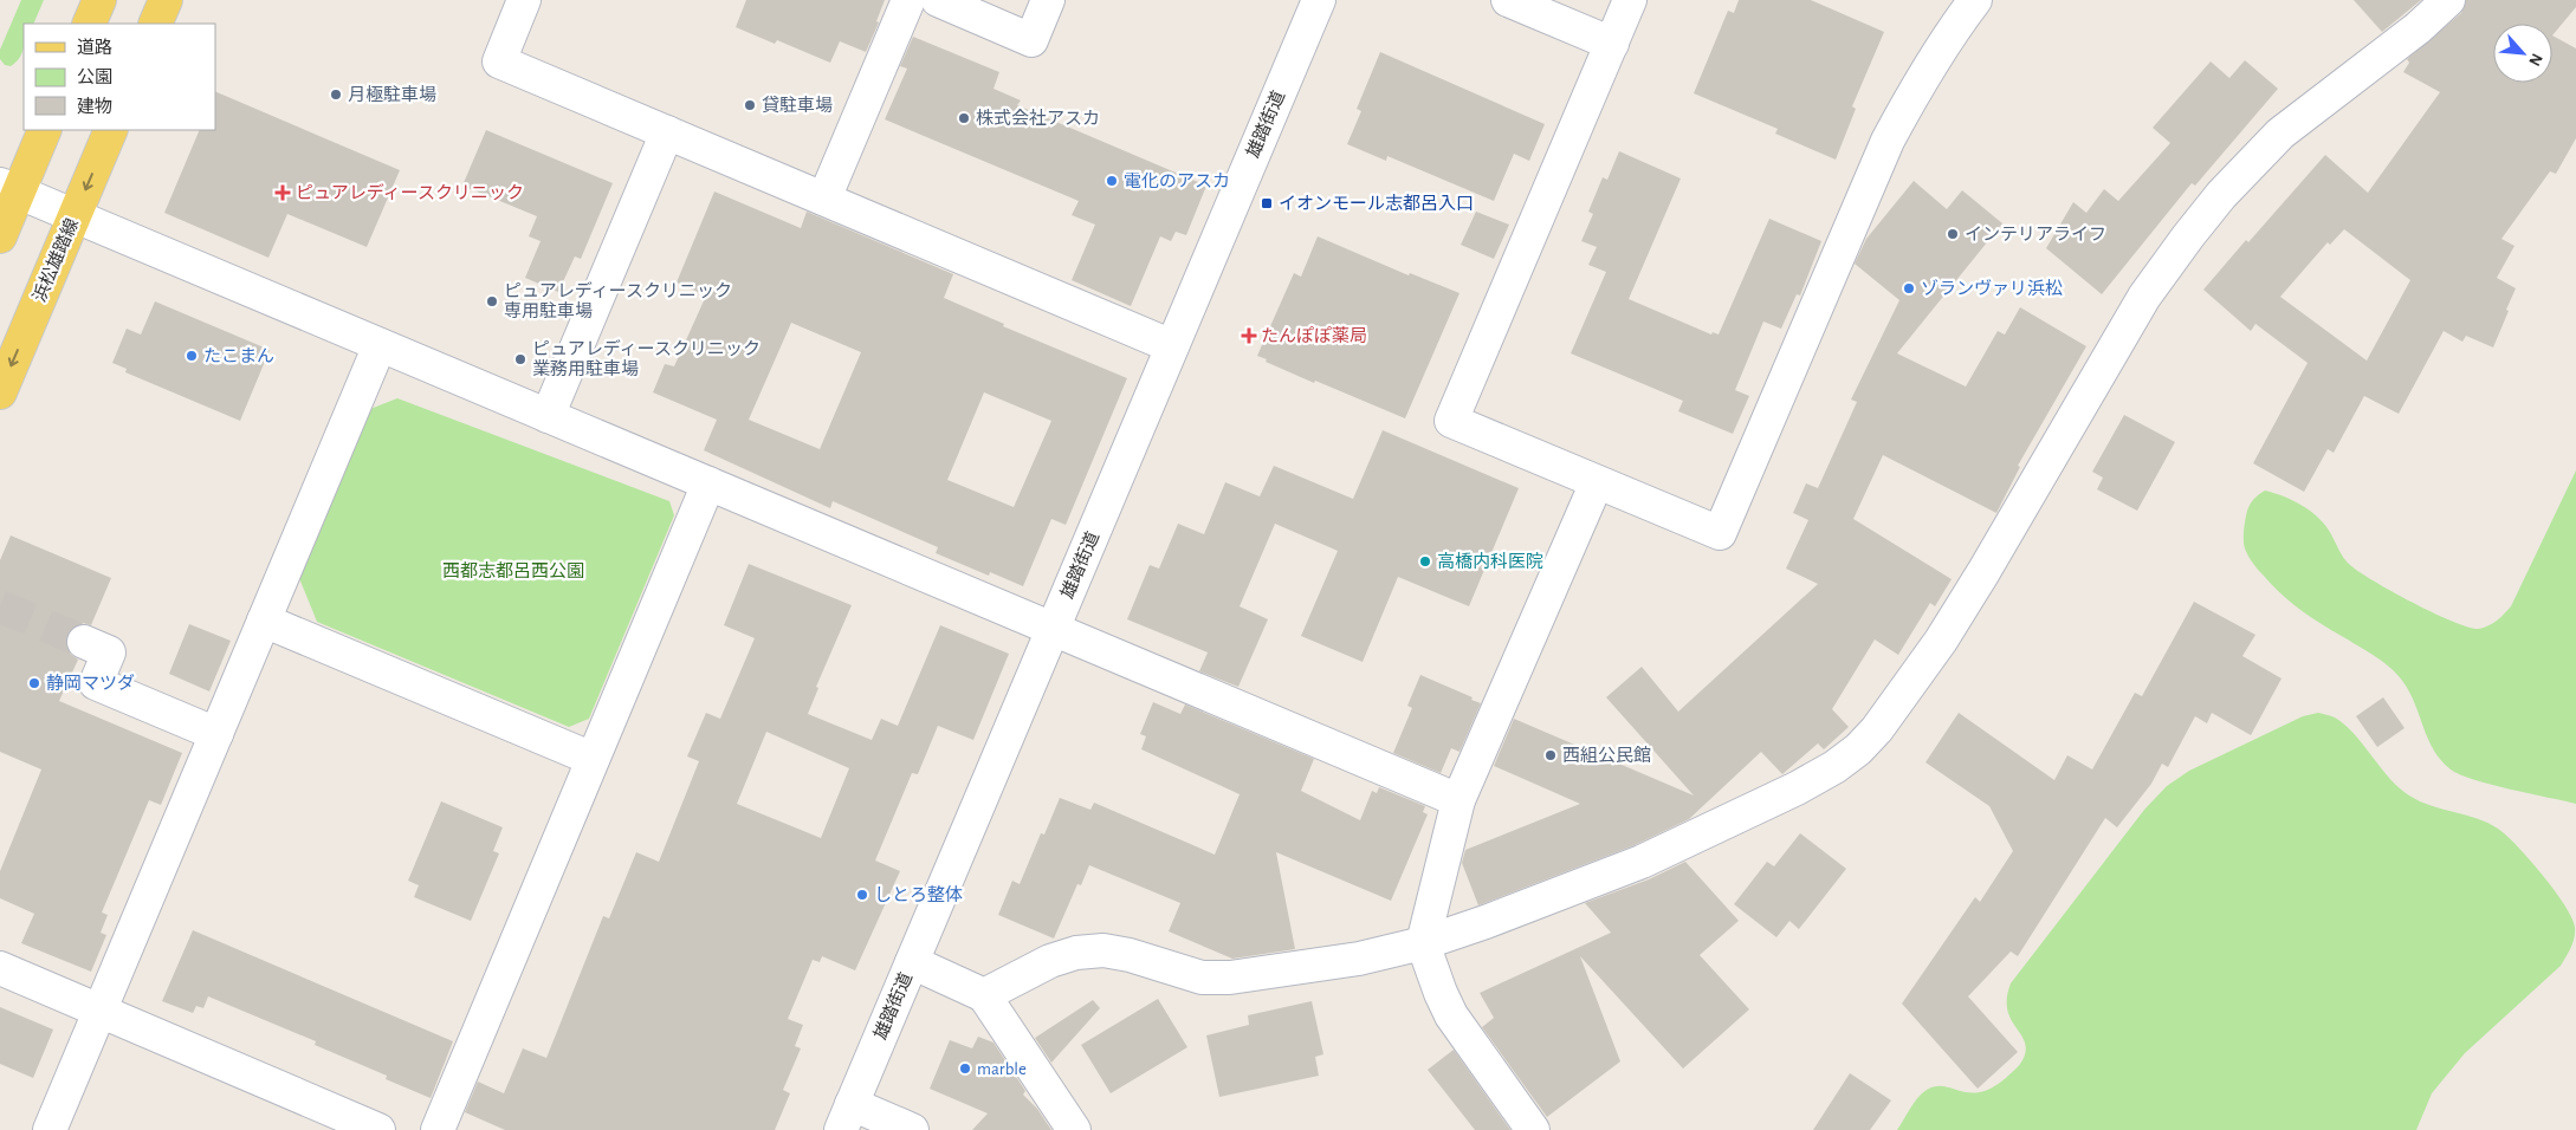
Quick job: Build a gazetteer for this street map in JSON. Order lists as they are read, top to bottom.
{
  "streets": {
    "main road": ["浜松雄踏線"],
    "street": ["雄踏街道"]
  },
  "parks": ["西都志都呂西公園"],
  "places": {
    "other": [
      "月極駐車場",
      "貸駐車場",
      "株式会社アスカ",
      "電化のアスカ",
      "インテリアライフ",
      "ゾランヴァリ浜松",
      "ピュアレディースクリニック 専用駐車場",
      "たこまん",
      "ピュアレディースクリニック 業務用駐車場",
      "高橋内科医院",
      "静岡マツダ",
      "西組公民館",
      "しとろ整体",
      "marble"
    ],
    "health": ["ピュアレディースクリニック", "たんぽぽ薬局"],
    "transit": ["イオンモール志都呂入口"]
  },
  "legend": ["道路", "公園", "建物"],
  "north": "bottom right"
}
